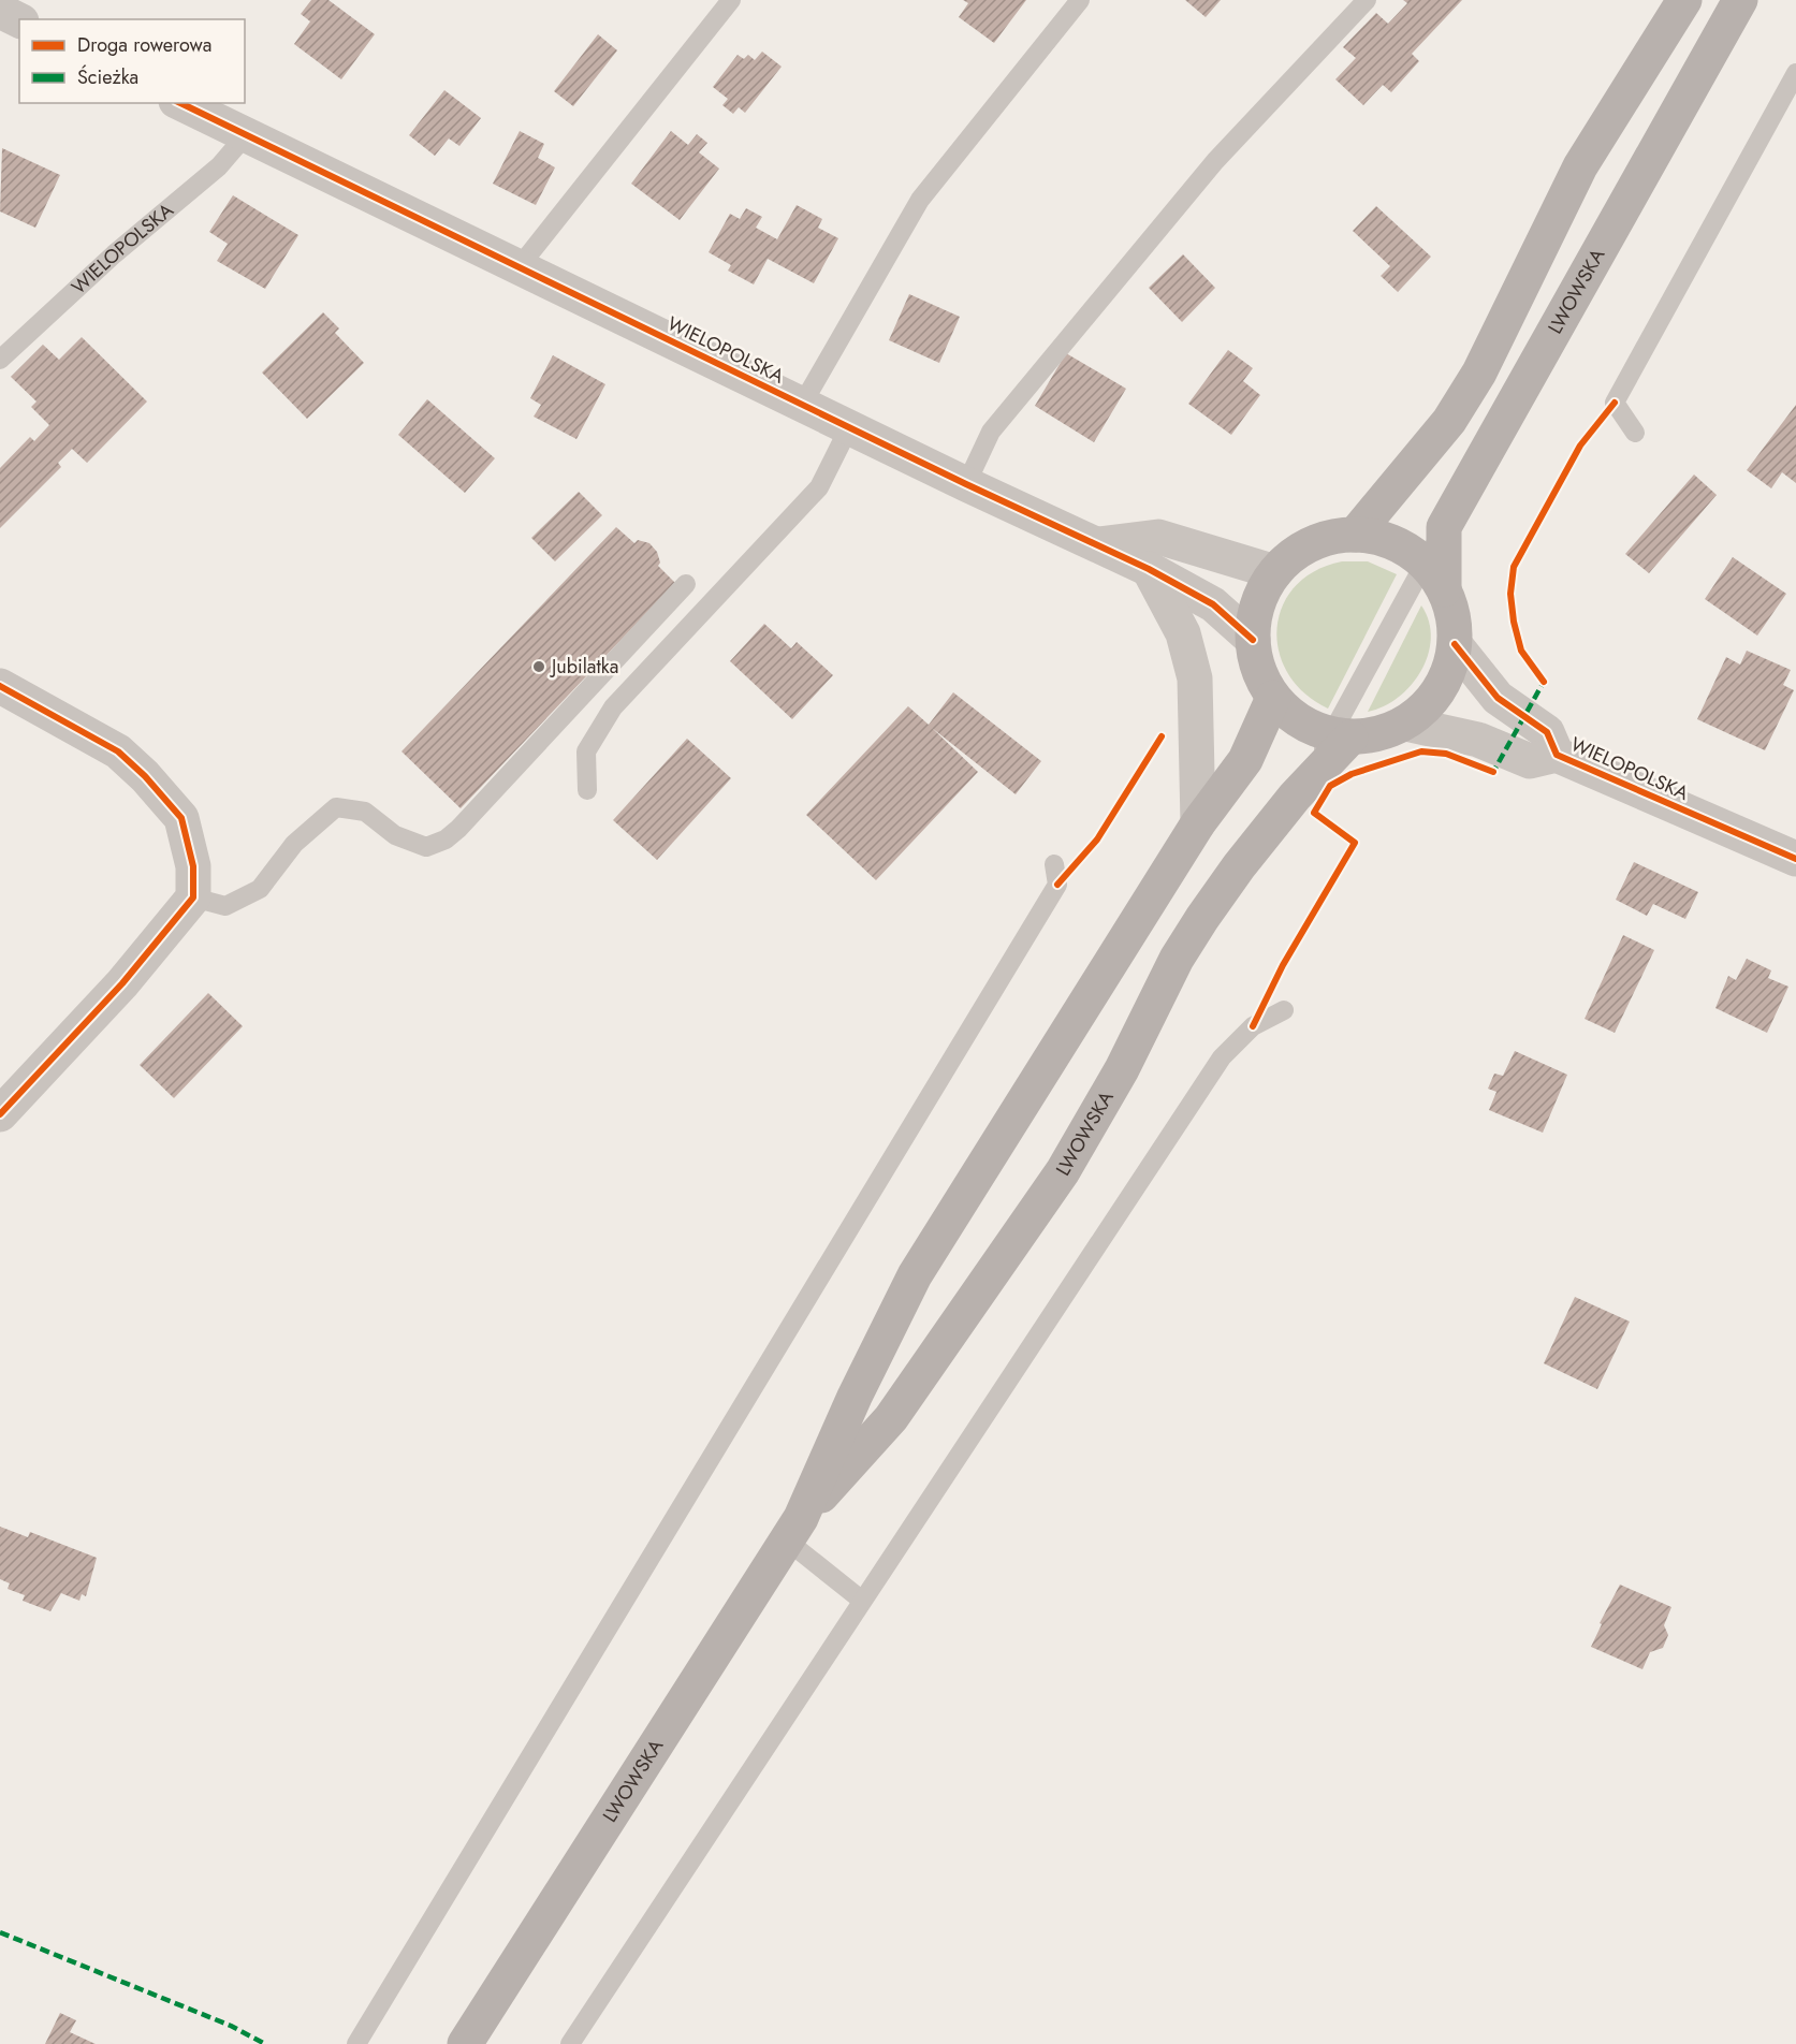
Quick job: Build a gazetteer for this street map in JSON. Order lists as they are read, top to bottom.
{
  "streets": {
    "main road": ["LWOWSKA"],
    "street": ["WIELOPOLSKA"]
  },
  "crossings": [
    ["WIELOPOLSKA", "LWOWSKA"]
  ],
  "places": ["Jubilatka"],
  "legend": ["Droga rowerowa", "Ścieżka"]
}
